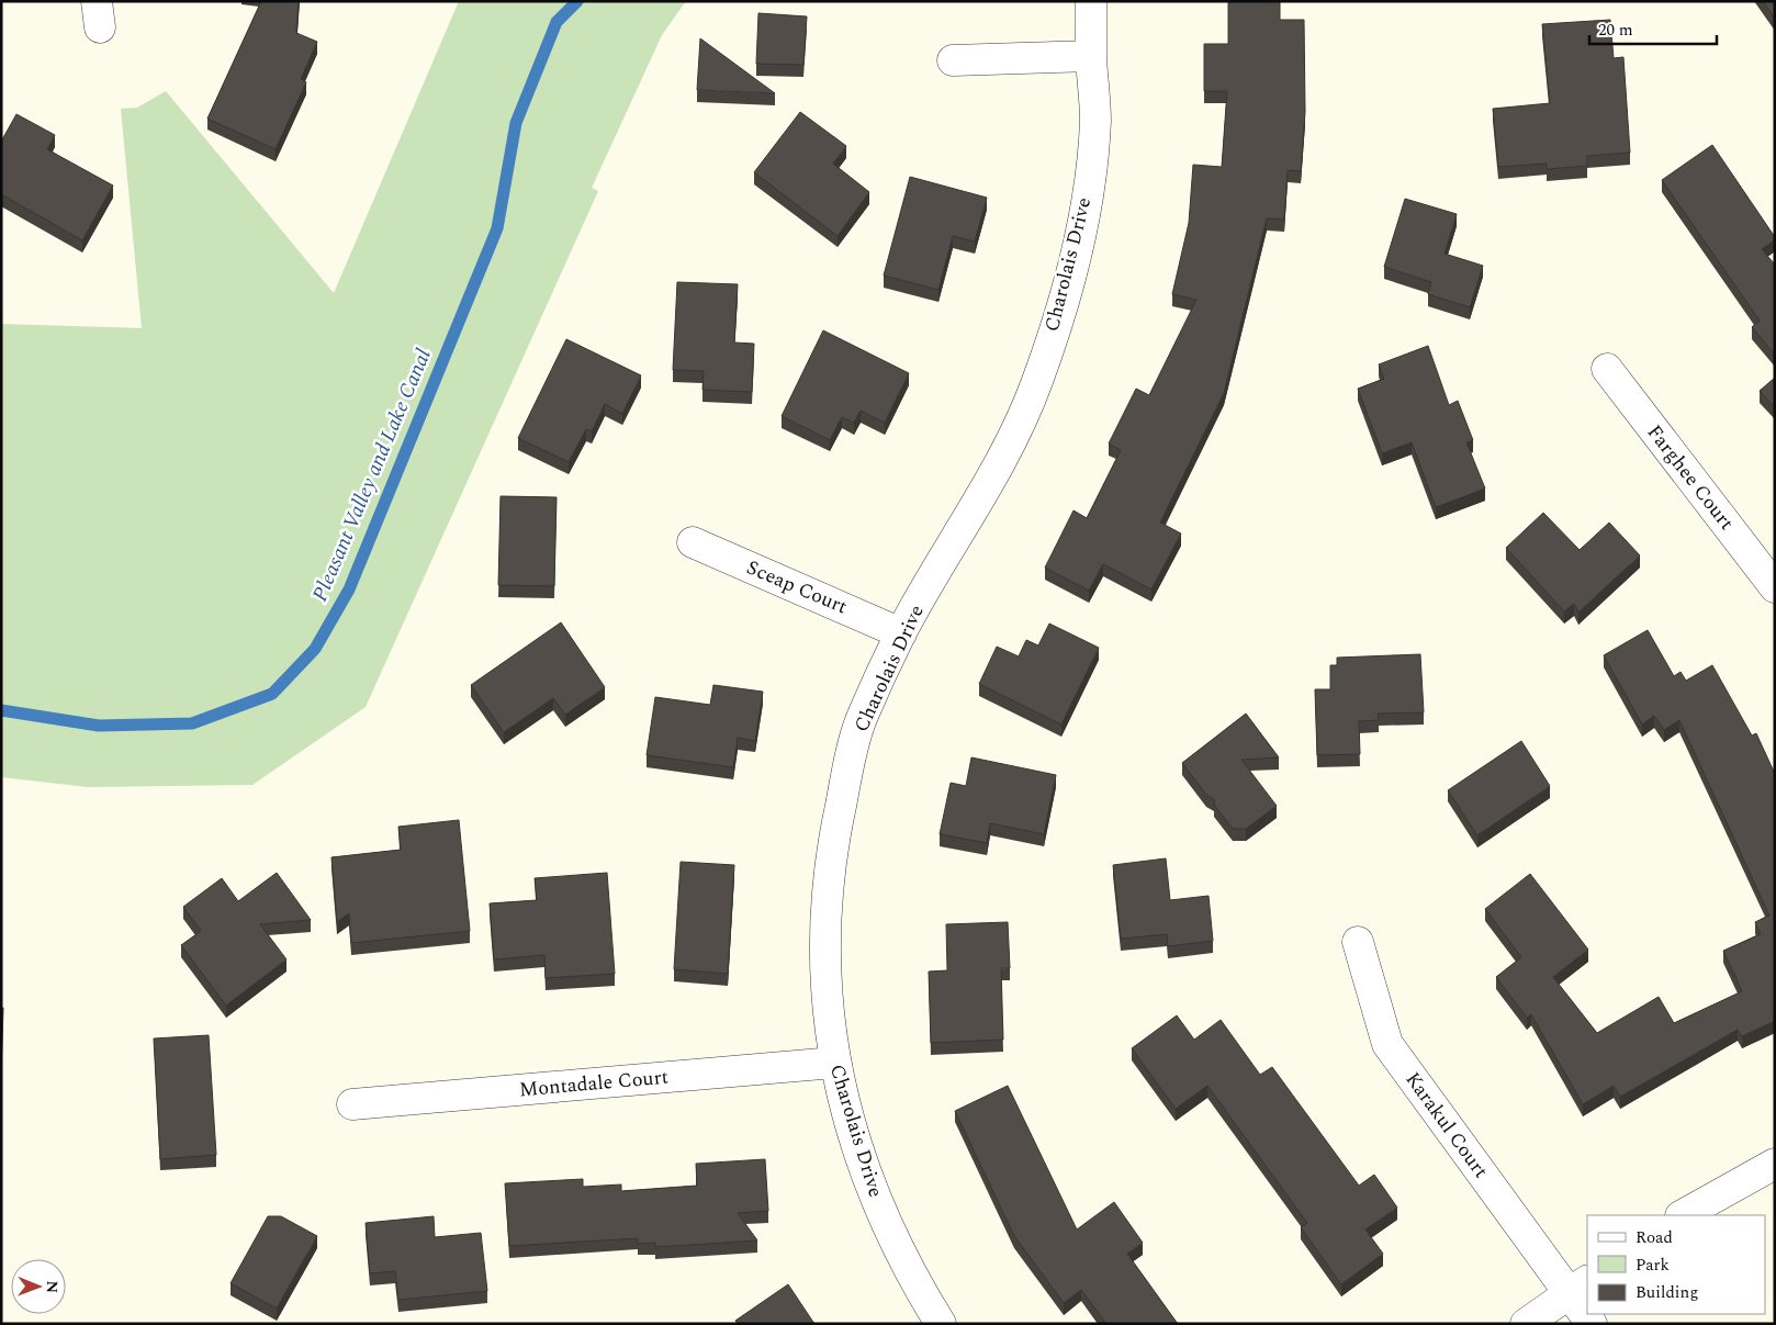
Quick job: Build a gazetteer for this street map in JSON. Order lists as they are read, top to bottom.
{
  "streets": {
    "street": [
      "Charolais Drive",
      "Farghee Court",
      "Sceap Court",
      "Montadale Court",
      "Karakul Court"
    ]
  },
  "crossings": [
    ["Charolais Drive", "Sceap Court"],
    ["Charolais Drive", "Montadale Court"]
  ],
  "water": ["Pleasant Valley and Lake Canal"],
  "legend": ["Road", "Park", "Building"],
  "scale_bar": "20 m",
  "north": "right"
}
